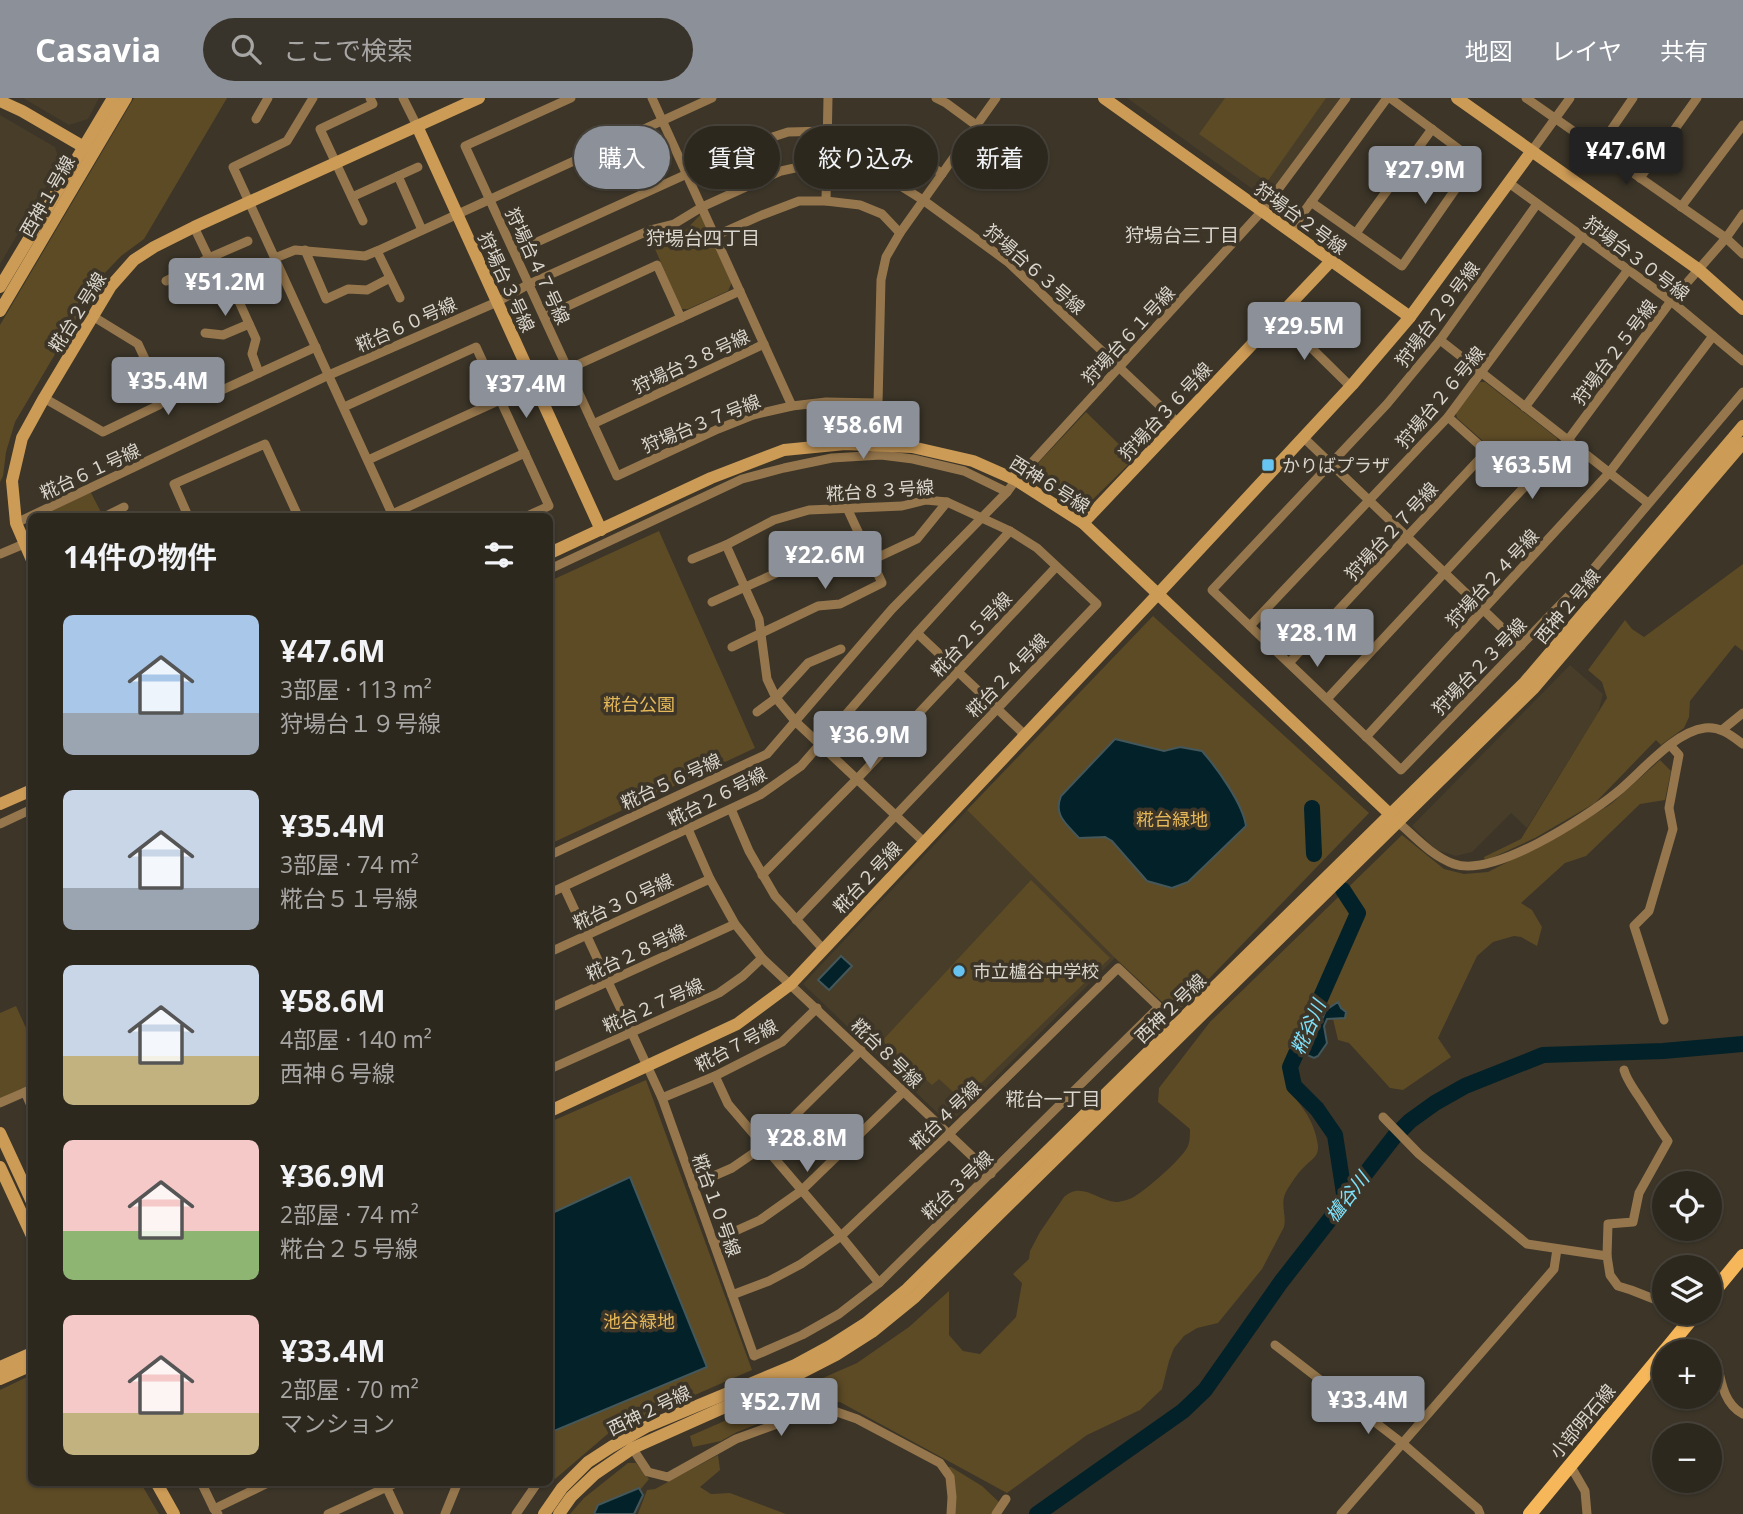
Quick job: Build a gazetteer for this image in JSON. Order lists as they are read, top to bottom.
{
  "streets": {
    "main road": ["小部明石線"],
    "street": [
      "西神１号線",
      "狩場台２号線",
      "狩場台３０号線",
      "狩場台４７号線",
      "狩場台６３号線",
      "狩場台３号線",
      "糀台２号線",
      "狩場台２９号線",
      "糀台６０号線",
      "狩場台６１号線",
      "狩場台２５号線",
      "狩場台３８号線",
      "狩場台２６号線",
      "狩場台３６号線",
      "狩場台３７号線",
      "糀台６１号線",
      "西神６号線",
      "糀台８３号線",
      "狩場台２７号線",
      "狩場台２４号線",
      "西神２号線",
      "糀台２５号線",
      "狩場台２３号線",
      "糀台２４号線",
      "糀台５６号線",
      "糀台２６号線",
      "糀台３０号線",
      "糀台２８号線",
      "糀台２７号線",
      "糀台７号線",
      "糀台８号線",
      "糀台４号線",
      "糀台３号線",
      "糀台１０号線"
    ]
  },
  "crossings": [
    ["狩場台２号線", "糀台２号線"],
    ["狩場台２号線", "狩場台６１号線"],
    ["狩場台２号線", "狩場台３６号線"],
    ["狩場台３０号線", "糀台２号線"],
    ["狩場台３０号線", "狩場台２９号線"],
    ["狩場台３０号線", "狩場台２５号線"],
    ["狩場台３０号線", "狩場台２６号線"],
    ["狩場台３０号線", "狩場台２４号線"],
    ["狩場台４７号線", "糀台６０号線"],
    ["狩場台４７号線", "狩場台３８号線"],
    ["狩場台４７号線", "狩場台３７号線"],
    ["狩場台６３号線", "糀台６０号線"],
    ["狩場台６３号線", "狩場台６１号線"],
    ["狩場台６３号線", "狩場台３６号線"],
    ["狩場台６３号線", "狩場台３７号線"],
    ["狩場台３号線", "糀台２号線"],
    ["狩場台３号線", "糀台６０号線"],
    ["狩場台３号線", "西神６号線"],
    ["糀台２号線", "糀台６１号線"],
    ["糀台２号線", "西神６号線"],
    ["糀台２号線", "糀台８号線"],
    ["糀台２号線", "糀台１０号線"],
    ["狩場台２９号線", "狩場台２６号線"],
    ["糀台６０号線", "糀台６１号線"],
    ["狩場台６１号線", "西神６号線"],
    ["狩場台６１号線", "糀台８３号線"],
    ["狩場台６１号線", "糀台５６号線"],
    ["狩場台３６号線", "西神６号線"],
    ["西神６号線", "西神２号線"],
    ["糀台８３号線", "糀台２５号線"],
    ["糀台８３号線", "糀台２４号線"],
    ["糀台８３号線", "糀台５６号線"],
    ["糀台８３号線", "糀台２６号線"],
    ["狩場台２４号線", "狩場台２３号線"],
    ["糀台２６号線", "糀台８号線"],
    ["糀台２６号線", "糀台１０号線"],
    ["糀台３０号線", "糀台８号線"],
    ["糀台３０号線", "糀台１０号線"],
    ["糀台２８号線", "糀台８号線"],
    ["糀台２８号線", "糀台１０号線"],
    ["糀台２７号線", "糀台８号線"],
    ["糀台２７号線", "糀台１０号線"],
    ["糀台７号線", "糀台８号線"],
    ["糀台７号線", "糀台１０号線"],
    ["糀台８号線", "糀台４号線"],
    ["糀台８号線", "糀台３号線"],
    ["糀台４号線", "糀台３号線"],
    ["糀台４号線", "糀台１０号線"],
    ["糀台３号線", "糀台１０号線"]
  ],
  "districts": ["狩場台三丁目", "狩場台四丁目", "糀台一丁目"],
  "water": ["糀谷川", "櫨谷川"],
  "parks": ["糀台公園", "糀台緑地", "池谷緑地"],
  "places": {
    "transit": ["かりばプラザ"],
    "other": ["市立櫨谷中学校"]
  },
  "page": {
    "header": "Casavia",
    "search": "ここで検索",
    "nav": ["地図", "レイヤ", "共有"],
    "chip": [
      "購入",
      "賃貸",
      "絞り込み",
      "新着"
    ],
    "price": [
      "¥47.6M",
      "¥27.9M",
      "¥51.2M",
      "¥29.5M",
      "¥35.4M",
      "¥37.4M",
      "¥58.6M",
      "¥63.5M",
      "¥22.6M",
      "¥28.1M",
      "¥36.9M",
      "¥28.8M",
      "¥33.4M",
      "¥52.7M"
    ],
    "heading": "14件の物件",
    "list": [
      {
        "name": "¥47.6M",
        "note": "3部屋 · 113 m² · 狩場台１９号線"
      },
      {
        "name": "¥35.4M",
        "note": "3部屋 · 74 m² · 糀台５１号線"
      },
      {
        "name": "¥58.6M",
        "note": "4部屋 · 140 m² · 西神６号線"
      },
      {
        "name": "¥36.9M",
        "note": "2部屋 · 74 m² · 糀台２５号線"
      },
      {
        "name": "¥33.4M",
        "note": "2部屋 · 70 m² · マンション"
      }
    ],
    "map_buttons": ["+", "−"]
  }
}
